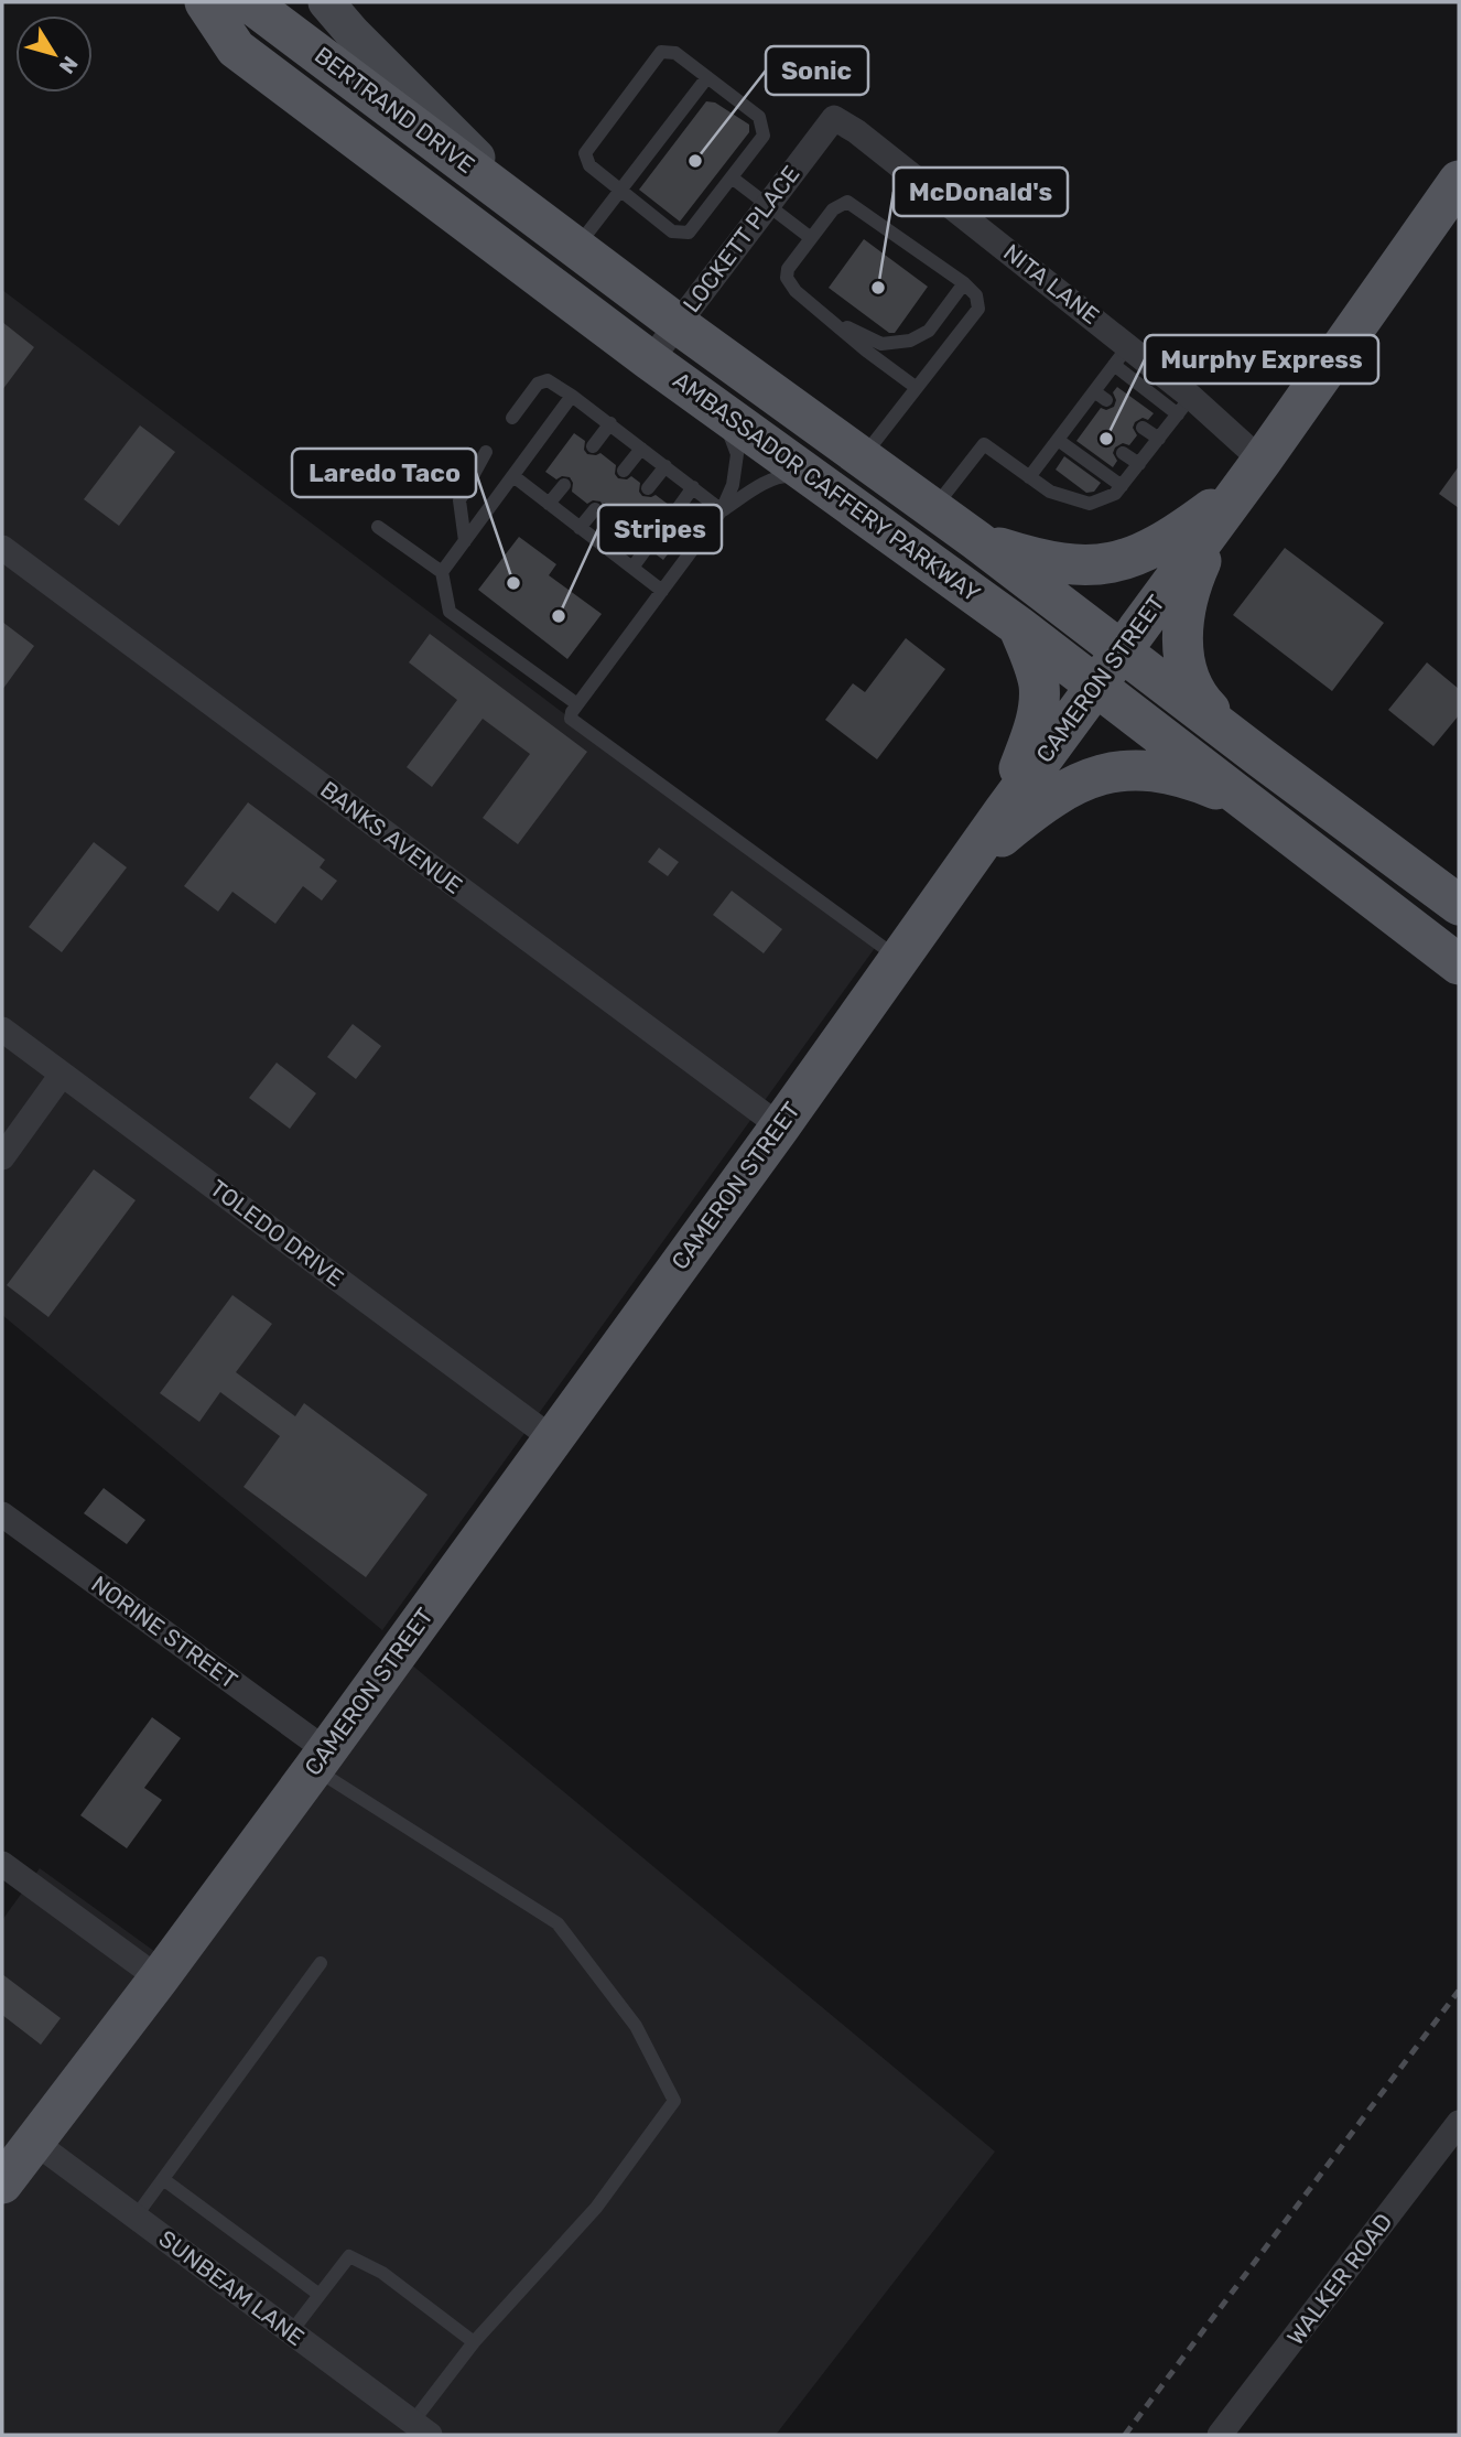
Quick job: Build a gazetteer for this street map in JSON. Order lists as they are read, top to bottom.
{
  "streets": {
    "main road": ["BERTRAND DRIVE", "AMBASSADOR CAFFERY PARKWAY", "CAMERON STREET"],
    "street": [
      "LOCKETT PLACE",
      "NITA LANE",
      "BANKS AVENUE",
      "TOLEDO DRIVE",
      "NORINE STREET",
      "WALKER ROAD",
      "SUNBEAM LANE"
    ]
  },
  "crossings": [
    ["BERTRAND DRIVE", "AMBASSADOR CAFFERY PARKWAY"],
    ["LOCKETT PLACE", "NITA LANE"],
    ["LOCKETT PLACE", "AMBASSADOR CAFFERY PARKWAY"],
    ["NITA LANE", "CAMERON STREET"],
    ["AMBASSADOR CAFFERY PARKWAY", "CAMERON STREET"],
    ["CAMERON STREET", "BANKS AVENUE"],
    ["CAMERON STREET", "TOLEDO DRIVE"],
    ["CAMERON STREET", "NORINE STREET"],
    ["CAMERON STREET", "SUNBEAM LANE"]
  ],
  "places": [
    "Sonic",
    "McDonald's",
    "Murphy Express",
    "Laredo Taco",
    "Stripes"
  ],
  "north": "bottom right"
}
